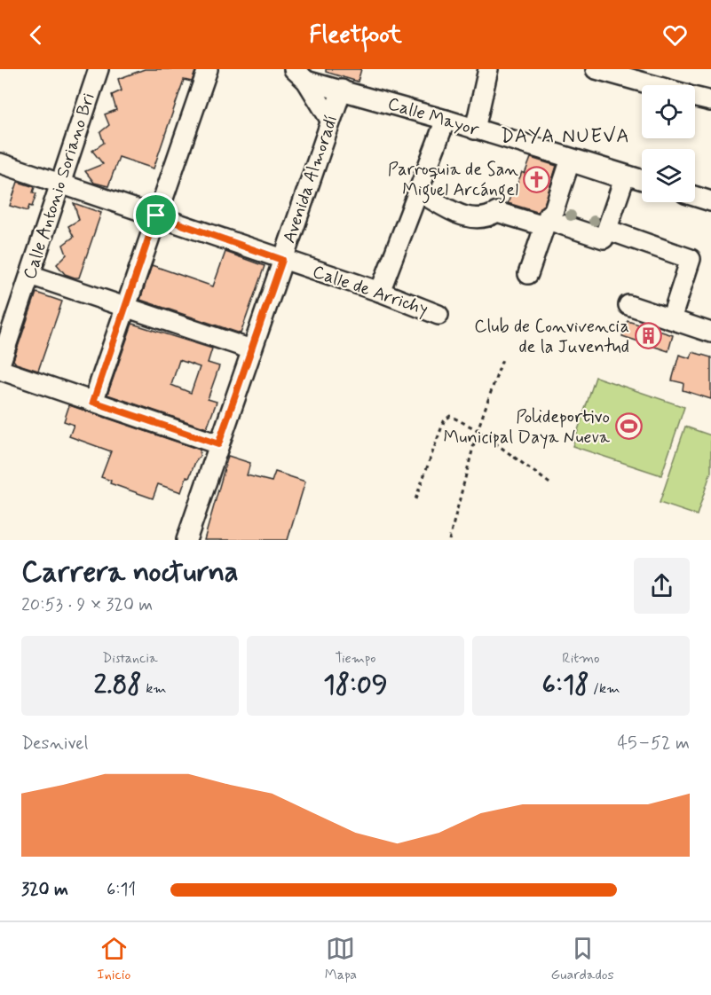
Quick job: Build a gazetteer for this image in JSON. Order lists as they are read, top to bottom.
{
  "streets": {
    "street": [
      "Calle Mayor",
      "Avenida Almoradí",
      "Calle Antonio Soriano Bri",
      "Calle de Arrichy"
    ]
  },
  "crossings": [
    ["Calle Mayor", "Avenida Almoradí"],
    ["Avenida Almoradí", "Calle de Arrichy"],
    ["Calle Antonio Soriano Bri", "Calle de Arrichy"]
  ],
  "districts": ["DAYA NUEVA"],
  "places": {
    "church": ["Parroquia de San Miguel Arcángel"],
    "building": ["Club de Convivencia de la Juventud"],
    "sports": ["Polideportivo Municipal Daya Nueva"]
  },
  "page": {
    "header": "Fleetfoot",
    "heading": ["Carrera nocturna", "20:53 · 9 × 320 m"],
    "stats": [
      ["Distancia", "2.88 km"],
      ["Tiempo", "18:09"],
      ["Ritmo", "6:18 /km"]
    ],
    "chart": ["Desnivel", "45–52 m"],
    "list": [
      {
        "name": "320 m",
        "note": "6:11"
      }
    ],
    "tabs": ["Inicio", "Mapa", "Guardados"]
  }
}
